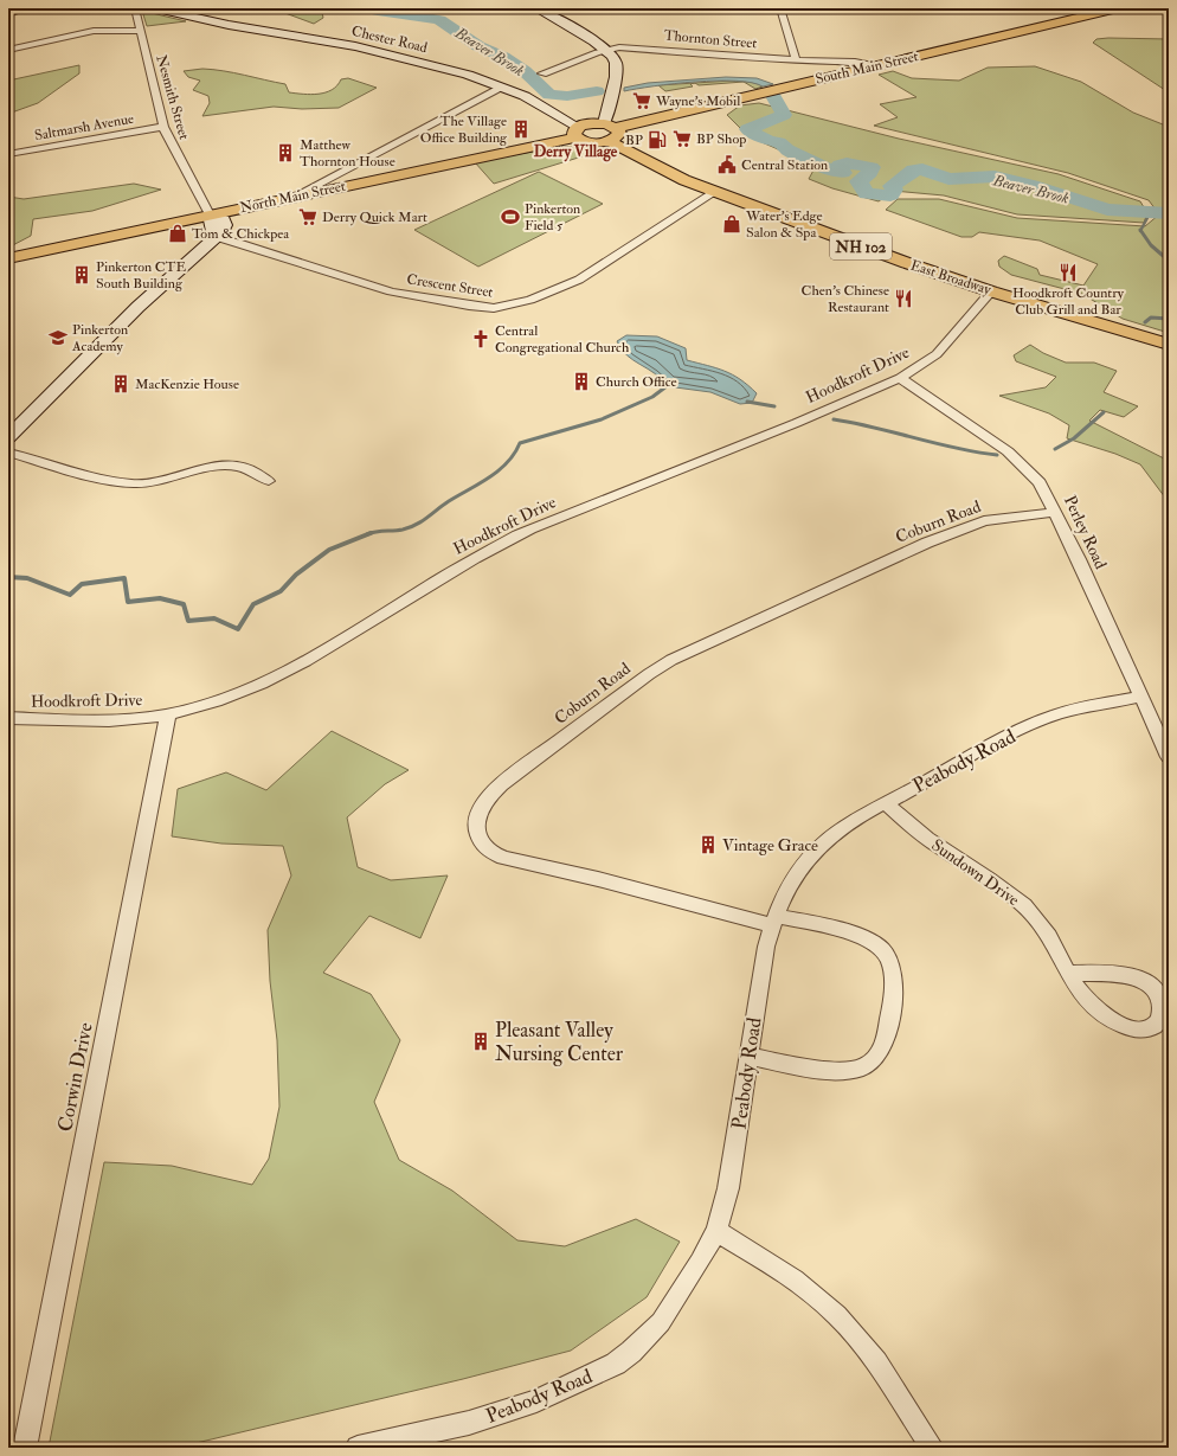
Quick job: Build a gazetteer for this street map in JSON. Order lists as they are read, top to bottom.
{
  "streets": {
    "main road": [
      "South Main Street",
      "North Main Street",
      "NH 102",
      "East Broadway"
    ],
    "street": [
      "Chester Road",
      "Thornton Street",
      "Nesmith Street",
      "Saltmarsh Avenue",
      "Crescent Street",
      "Hoodkroft Drive",
      "Coburn Road",
      "Perley Road",
      "Peabody Road",
      "Sundown Drive",
      "Corwin Drive"
    ]
  },
  "crossings": [
    ["Chester Road", "North Main Street"],
    ["Thornton Street", "South Main Street"],
    ["South Main Street", "North Main Street"],
    ["Nesmith Street", "Saltmarsh Avenue"],
    ["Nesmith Street", "North Main Street"],
    ["East Broadway", "Crescent Street"],
    ["East Broadway", "Hoodkroft Drive"],
    ["Hoodkroft Drive", "Perley Road"],
    ["Hoodkroft Drive", "Corwin Drive"],
    ["Coburn Road", "Perley Road"],
    ["Coburn Road", "Peabody Road"],
    ["Perley Road", "Peabody Road"],
    ["Peabody Road", "Sundown Drive"]
  ],
  "districts": ["Derry Village"],
  "water": ["Beaver Brook"],
  "places": {
    "supermarket": ["Wayne's Mobil", "BP Shop", "Derry Quick Mart"],
    "building": [
      "The Village Office Building",
      "Matthew Thornton House",
      "Pinkerton CTE South Building",
      "Church Office",
      "MacKenzie House",
      "Vintage Grace",
      "Pleasant Valley Nursing Center"
    ],
    "fuel station": ["BP"],
    "public building": ["Central Station"],
    "sports": ["Pinkerton Field 5"],
    "shop": ["Water's Edge Salon & Spa", "Tom & Chickpea"],
    "restaurant": ["Hoodkroft Country Club Grill and Bar", "Chen's Chinese Restaurant"],
    "school or university": ["Pinkerton Academy"],
    "church": ["Central Congregational Church"]
  }
}
